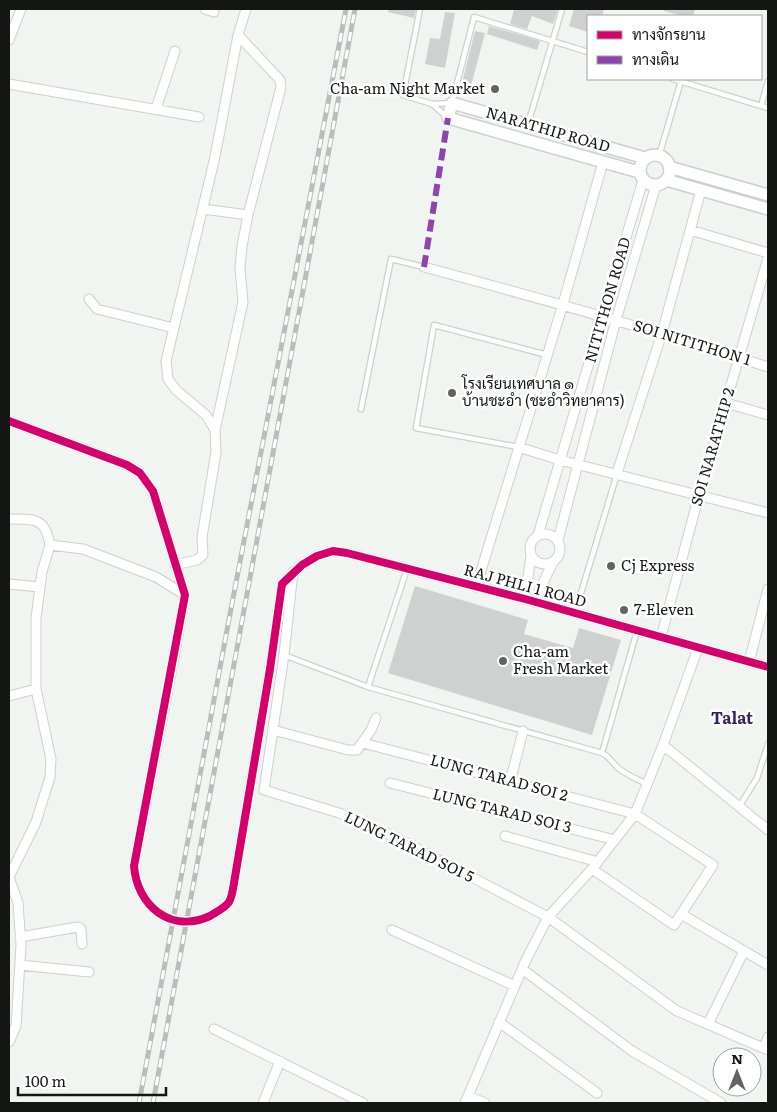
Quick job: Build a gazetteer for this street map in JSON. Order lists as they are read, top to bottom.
{
  "streets": {
    "street": [
      "NARATHIP ROAD",
      "NITITHON ROAD",
      "SOI NITITHON 1",
      "SOI NARATHIP 2",
      "RAJ PHLI 1 ROAD",
      "LUNG TARAD SOI 2",
      "LUNG TARAD SOI 3",
      "LUNG TARAD SOI 5"
    ]
  },
  "crossings": [
    ["NARATHIP ROAD", "NITITHON ROAD"],
    ["NITITHON ROAD", "SOI NITITHON 1"],
    ["SOI NITITHON 1", "SOI NARATHIP 2"],
    ["SOI NARATHIP 2", "RAJ PHLI 1 ROAD"]
  ],
  "districts": ["Talat"],
  "places": [
    "Cha-am Night Market",
    "โรงเรียนเทศบาล ๑ บ้านชะอำ (ชะอำวิทยาคาร)",
    "Cj Express",
    "7-Eleven",
    "Cha-am Fresh Market"
  ],
  "legend": ["ทางจักรยาน", "ทางเดิน"],
  "scale_bar": "100 m",
  "north": "top"
}
